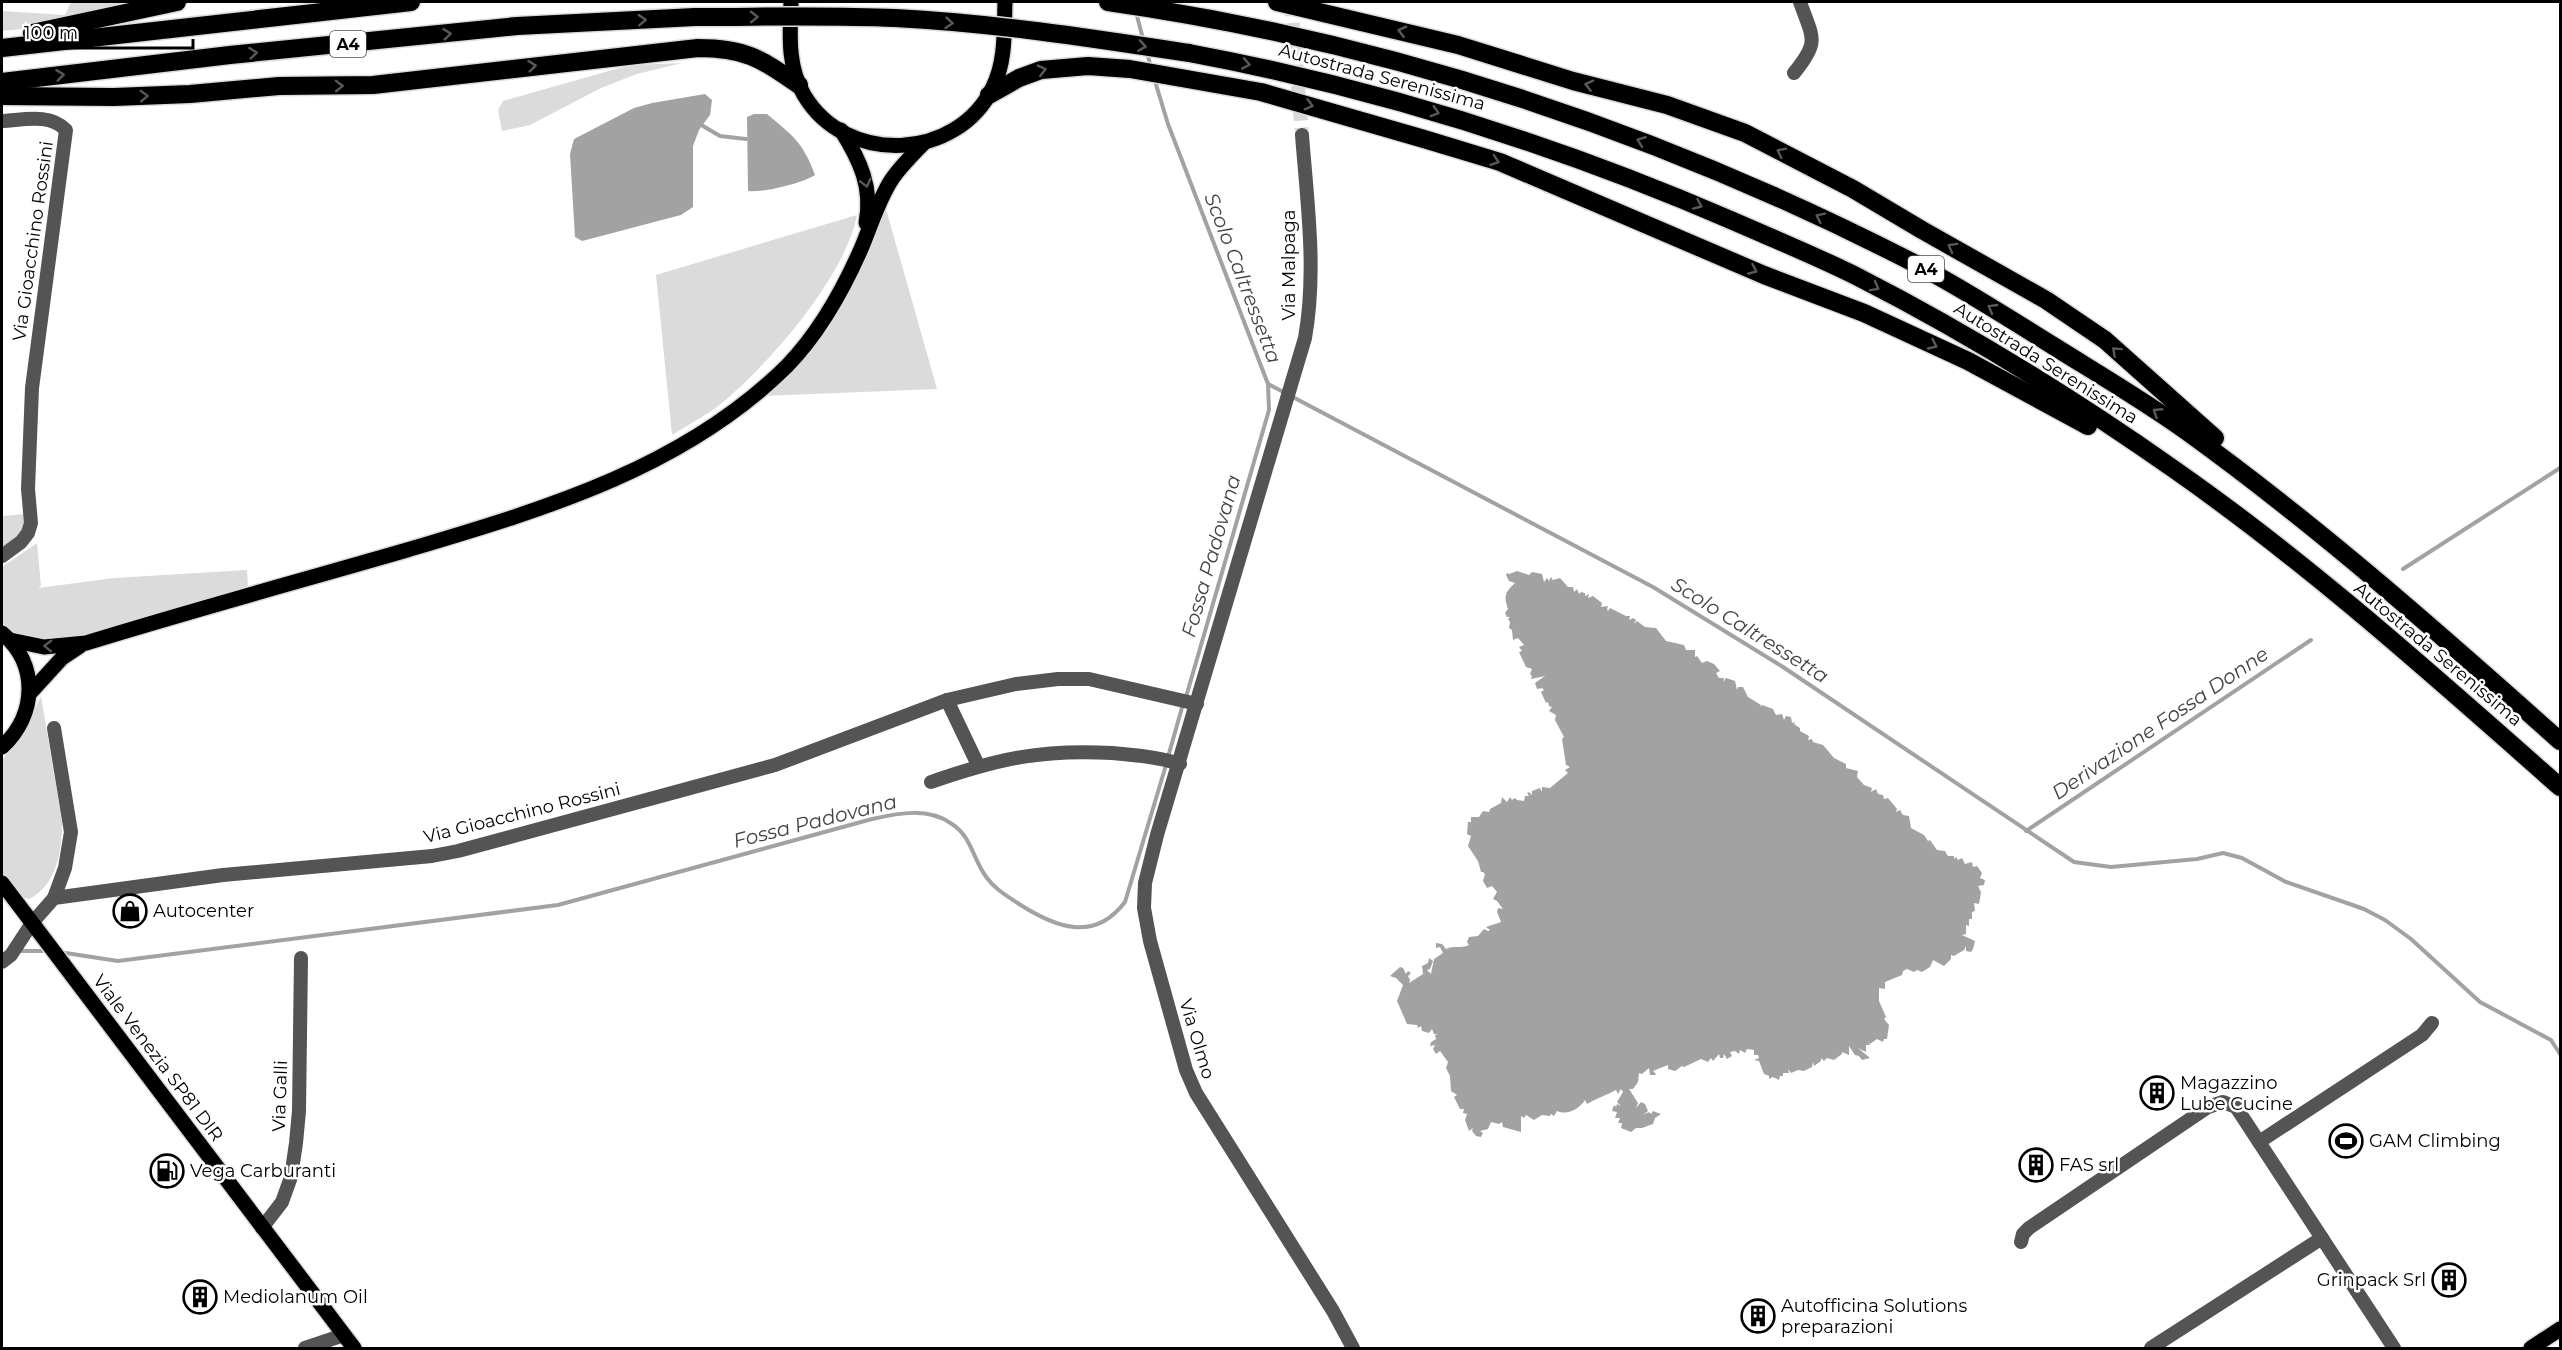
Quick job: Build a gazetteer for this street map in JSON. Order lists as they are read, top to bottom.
{
  "streets": {
    "highway": ["A4", "Autostrada Serenissima"],
    "main road": ["Viale Venezia SP81 DIR"],
    "street": [
      "Via Gioacchino Rossini",
      "Via Malpaga",
      "Via Olmo",
      "Via Galli"
    ]
  },
  "crossings": [
    ["Via Gioacchino Rossini", "Via Malpaga"],
    ["Via Gioacchino Rossini", "Via Olmo"],
    ["Via Malpaga", "Via Olmo"],
    ["Viale Venezia SP81 DIR", "Via Galli"]
  ],
  "water": ["Scolo Caltressetta", "Fossa Padovana", "Derivazione Fossa Donne"],
  "places": {
    "shop": ["Autocenter"],
    "building": [
      "Magazzino Lube Cucine",
      "FAS srl",
      "Grinpack Srl",
      "Mediolanum Oil",
      "Autofficina Solutions preparazioni"
    ],
    "sports": ["GAM Climbing"],
    "fuel station": ["Vega Carburanti"]
  },
  "scale_bar": "100 m"
}
